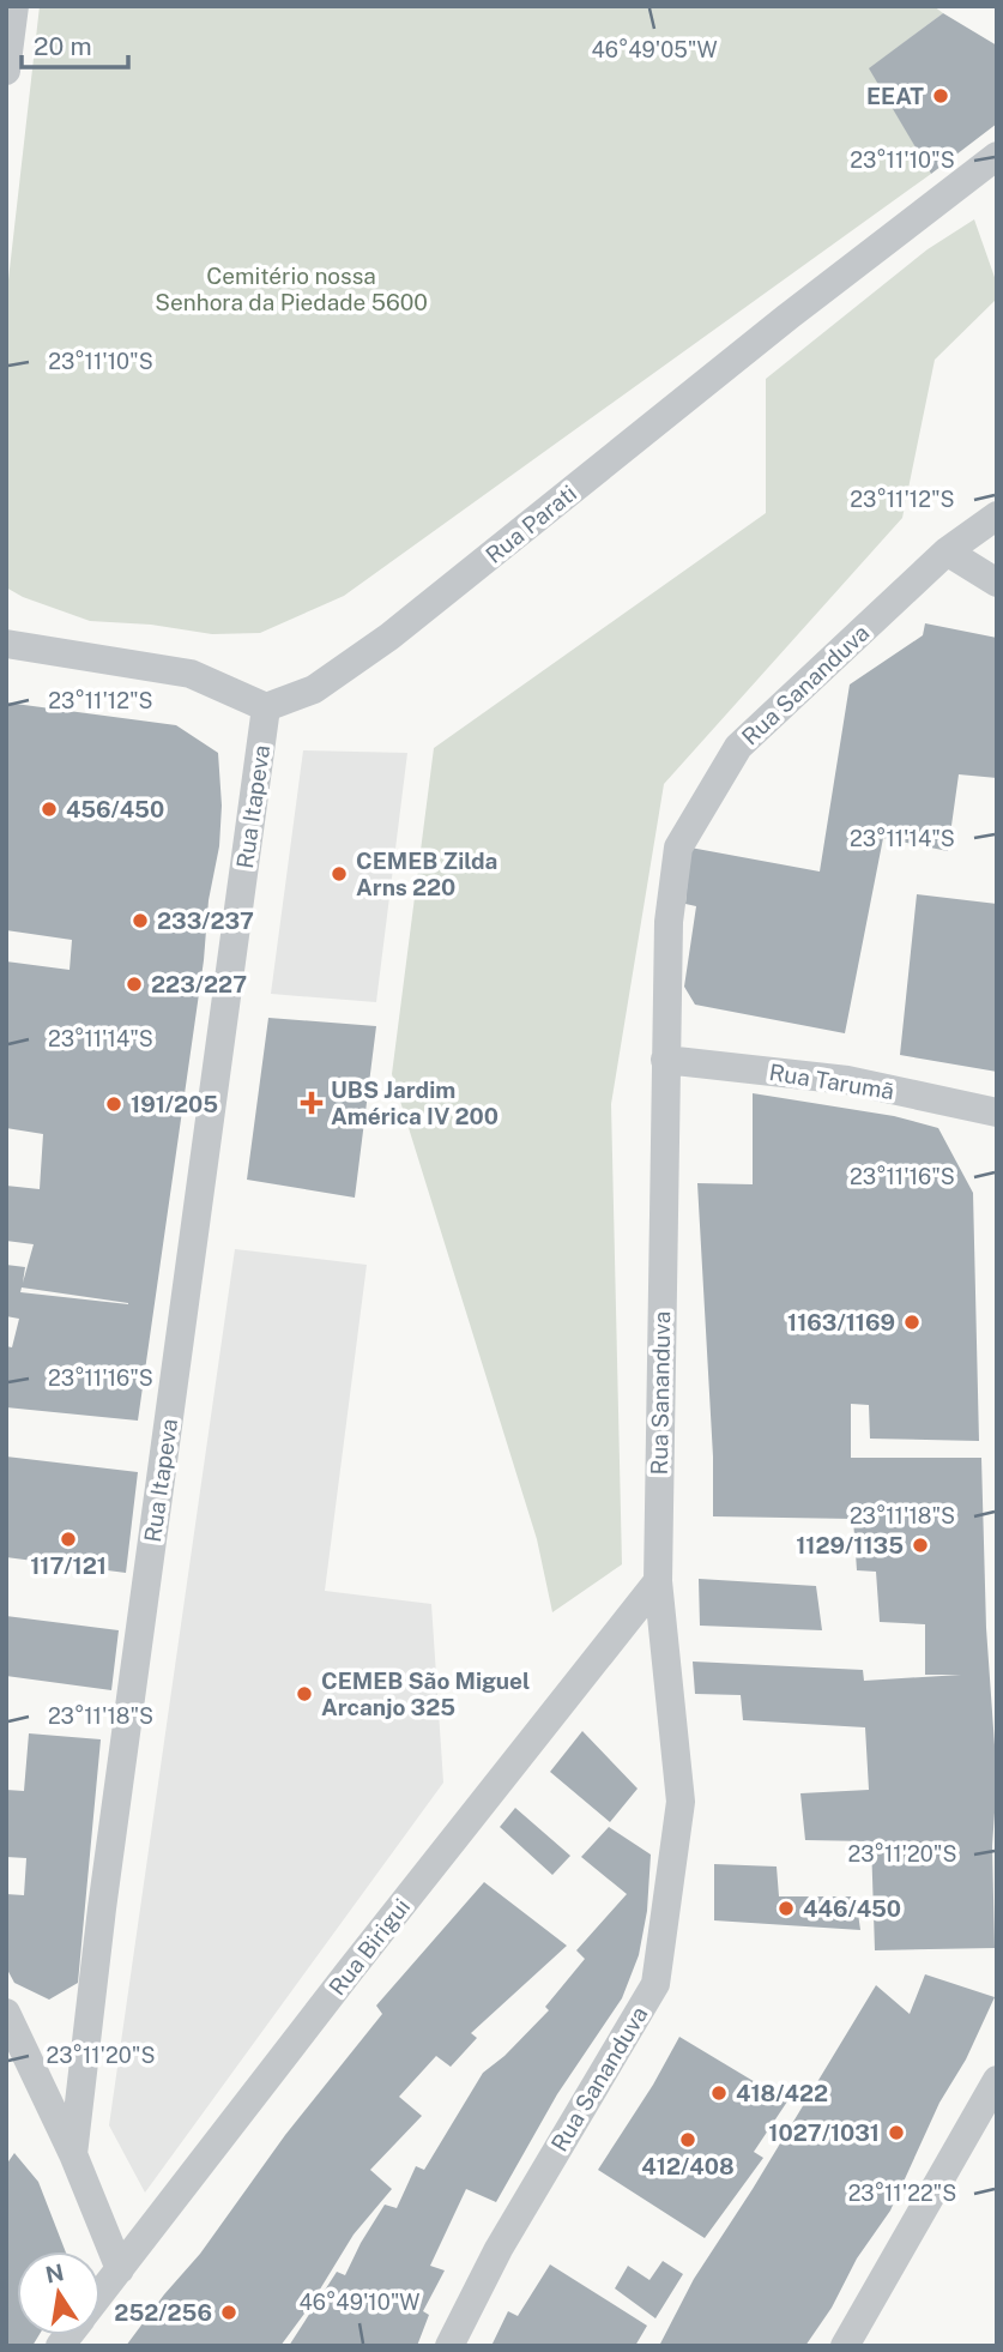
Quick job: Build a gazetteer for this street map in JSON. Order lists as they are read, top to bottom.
{
  "streets": {
    "street": [
      "Rua Parati",
      "Rua Sananduva",
      "Rua Itapeva",
      "Rua Tarumã",
      "Rua Birigui"
    ]
  },
  "crossings": [
    ["Rua Parati", "Rua Itapeva"],
    ["Rua Sananduva", "Rua Tarumã"],
    ["Rua Sananduva", "Rua Birigui"]
  ],
  "parks": ["Cemitério nossa Senhora da Piedade 5600"],
  "places": {
    "other": [
      "EEAT",
      "456/450",
      "CEMEB Zilda Arns 220",
      "233/237",
      "223/227",
      "191/205",
      "1163/1169",
      "117/121",
      "1129/1135",
      "CEMEB São Miguel Arcanjo 325",
      "446/450",
      "418/422",
      "1027/1031",
      "412/408",
      "252/256"
    ],
    "health": ["UBS Jardim América IV 200"]
  },
  "scale_bar": "20 m",
  "north": "top",
  "coordinates": [
    "46°49'05\"W",
    "23°11'10\"S",
    "23°11'12\"S",
    "23°11'14\"S",
    "23°11'16\"S",
    "23°11'18\"S",
    "23°11'20\"S",
    "23°11'22\"S",
    "46°49'10\"W"
  ]
}
